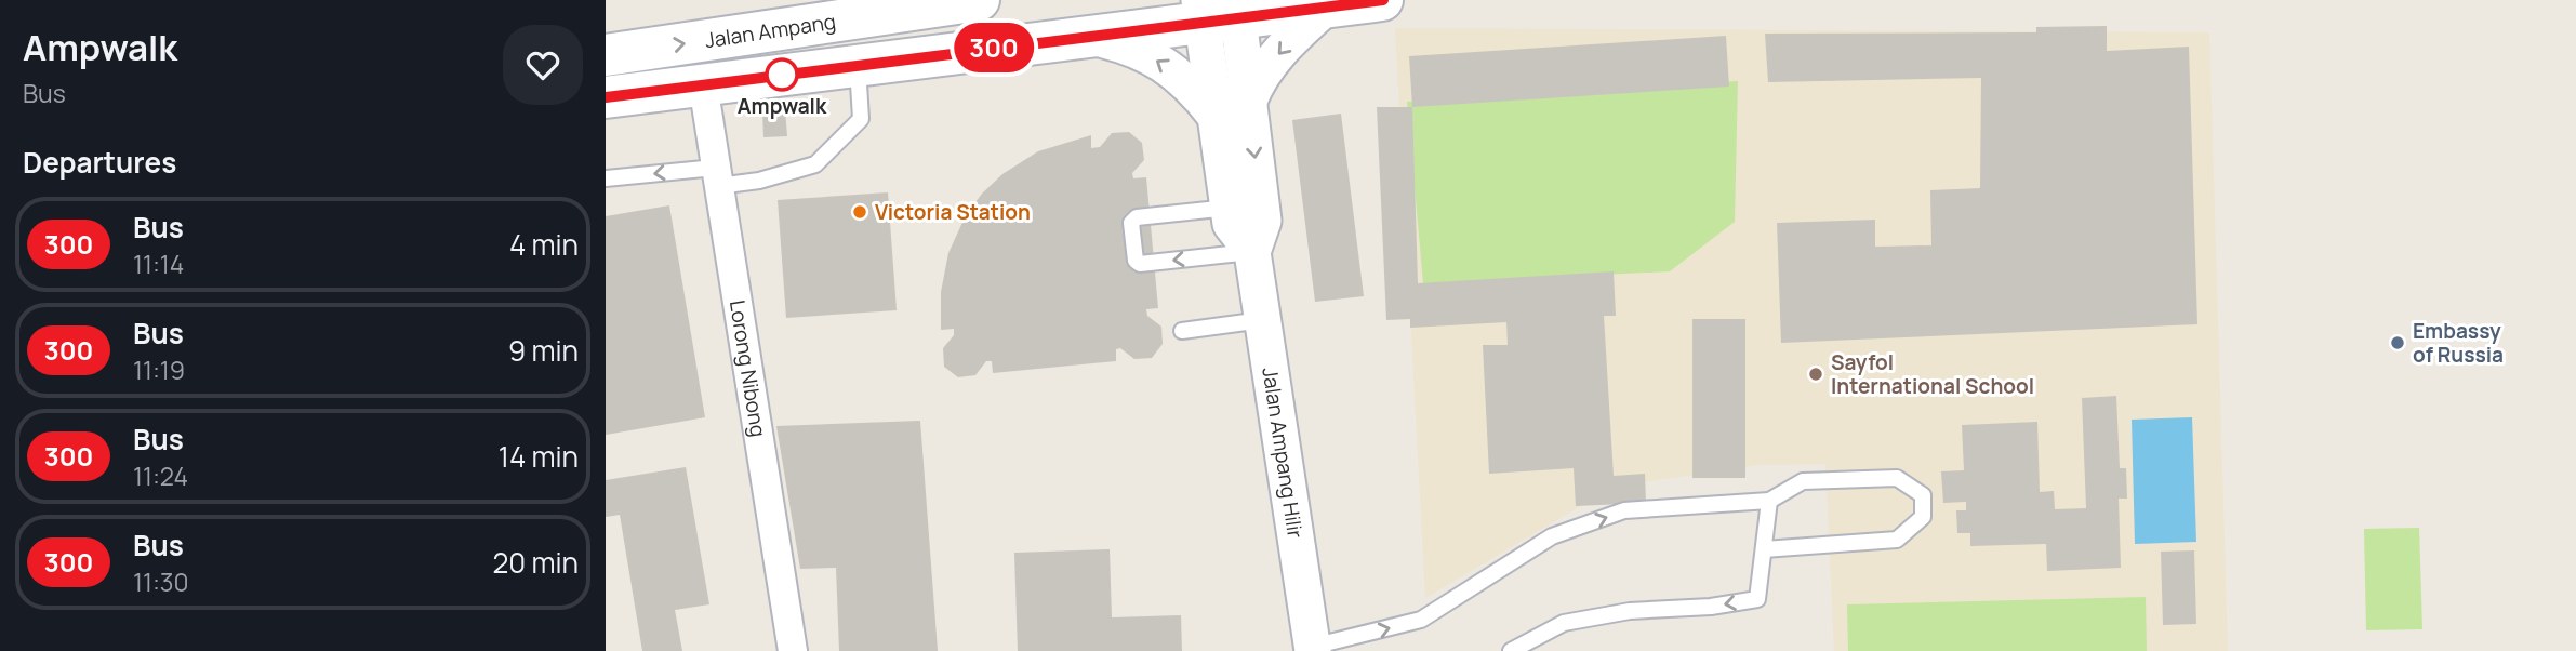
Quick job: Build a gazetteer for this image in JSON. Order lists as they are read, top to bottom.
{
  "streets": {
    "main road": ["Jalan Ampang"],
    "street": ["Lorong Nibong", "Jalan Ampang Hilir"]
  },
  "places": [
    "Ampwalk",
    "Victoria Station",
    "Embassy of Russia",
    "Sayfol International School"
  ],
  "lines": ["bus line 300"],
  "page": {
    "heading": [
      ["Ampwalk", "Bus"],
      "Departures"
    ],
    "on_map": "300",
    "list": [
      {
        "mark": "300",
        "name": "Bus",
        "note": "11:14",
        "value": "4 min"
      },
      {
        "mark": "300",
        "name": "Bus",
        "note": "11:19",
        "value": "9 min"
      },
      {
        "mark": "300",
        "name": "Bus",
        "note": "11:24",
        "value": "14 min"
      },
      {
        "mark": "300",
        "name": "Bus",
        "note": "11:30",
        "value": "20 min"
      }
    ]
  }
}
